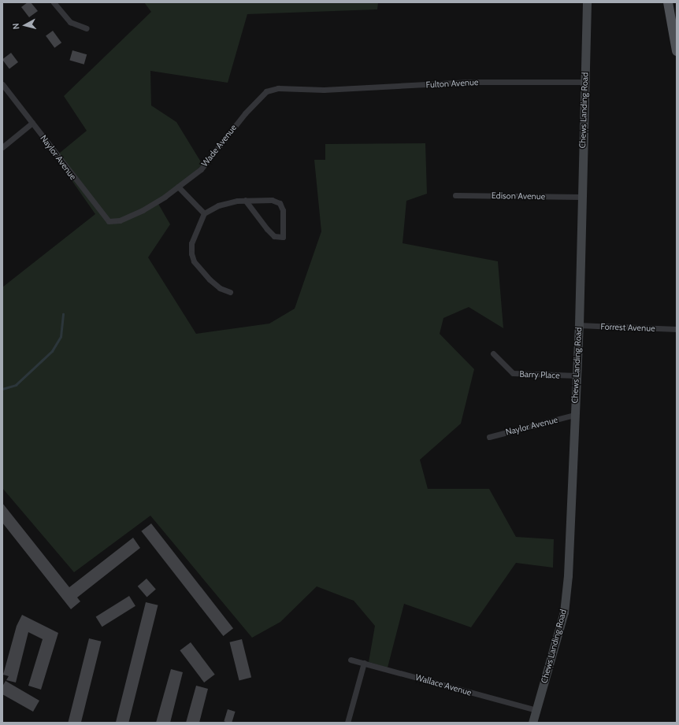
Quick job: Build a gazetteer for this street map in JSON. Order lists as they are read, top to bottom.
{
  "streets": {
    "street": [
      "Fulton Avenue",
      "Chews Landing Road",
      "Wade Avenue",
      "Naylor Avenue",
      "Edison Avenue",
      "Forrest Avenue",
      "Barry Place",
      "Wallace Avenue"
    ]
  },
  "crossings": [
    ["Fulton Avenue", "Chews Landing Road"],
    ["Fulton Avenue", "Wade Avenue"],
    ["Chews Landing Road", "Naylor Avenue"],
    ["Chews Landing Road", "Edison Avenue"],
    ["Chews Landing Road", "Forrest Avenue"],
    ["Chews Landing Road", "Barry Place"],
    ["Chews Landing Road", "Wallace Avenue"],
    ["Wade Avenue", "Naylor Avenue"]
  ],
  "north": "left"
}
